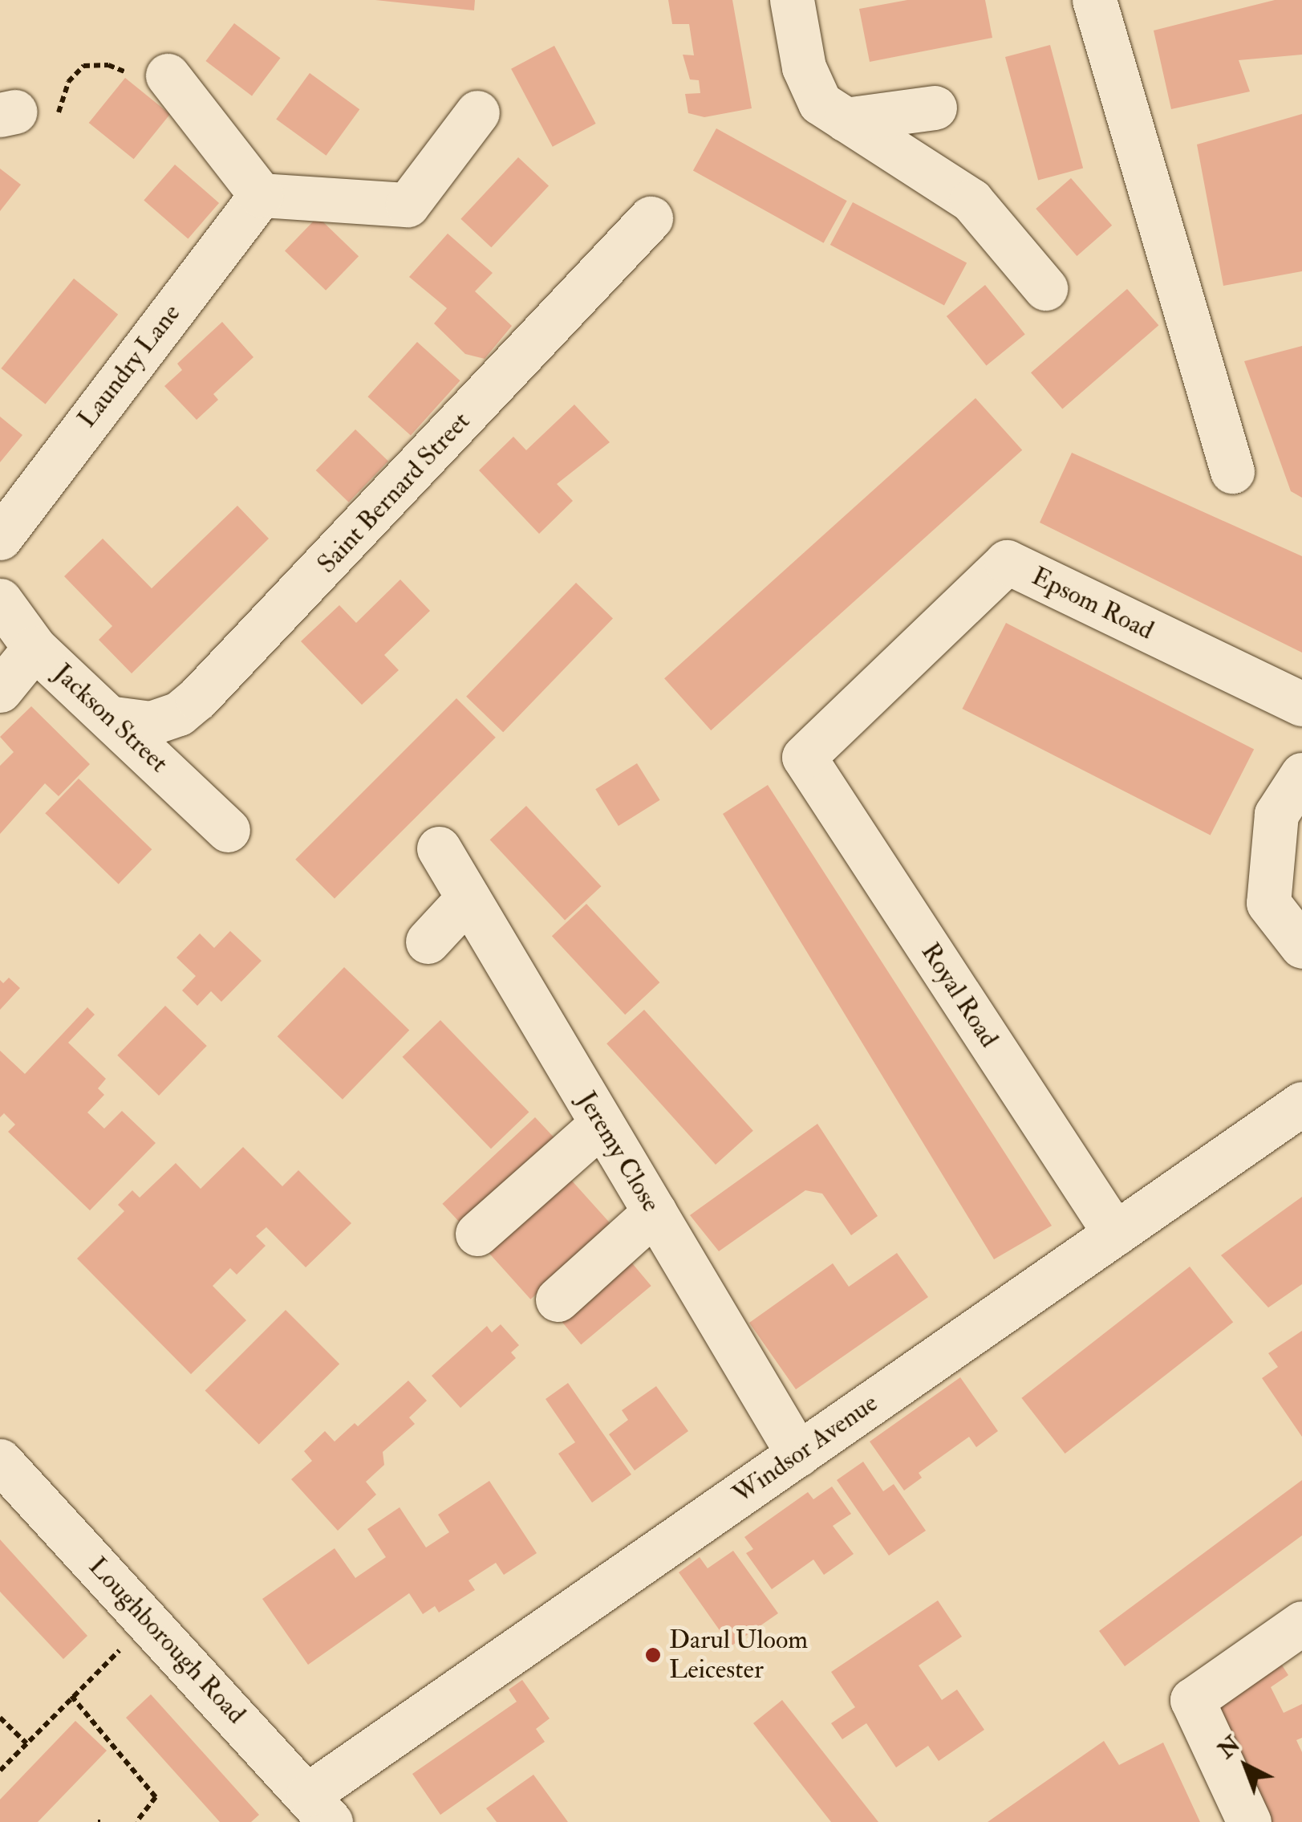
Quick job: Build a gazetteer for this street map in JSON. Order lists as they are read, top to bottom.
{
  "streets": {
    "street": [
      "Laundry Lane",
      "Saint Bernard Street",
      "Epsom Road",
      "Jackson Street",
      "Royal Road",
      "Jeremy Close",
      "Windsor Avenue",
      "Loughborough Road"
    ]
  },
  "crossings": [
    ["Saint Bernard Street", "Jackson Street"],
    ["Epsom Road", "Royal Road"],
    ["Royal Road", "Windsor Avenue"],
    ["Jeremy Close", "Windsor Avenue"],
    ["Windsor Avenue", "Loughborough Road"]
  ],
  "places": ["Darul Uloom Leicester"],
  "north": "top left"
}
